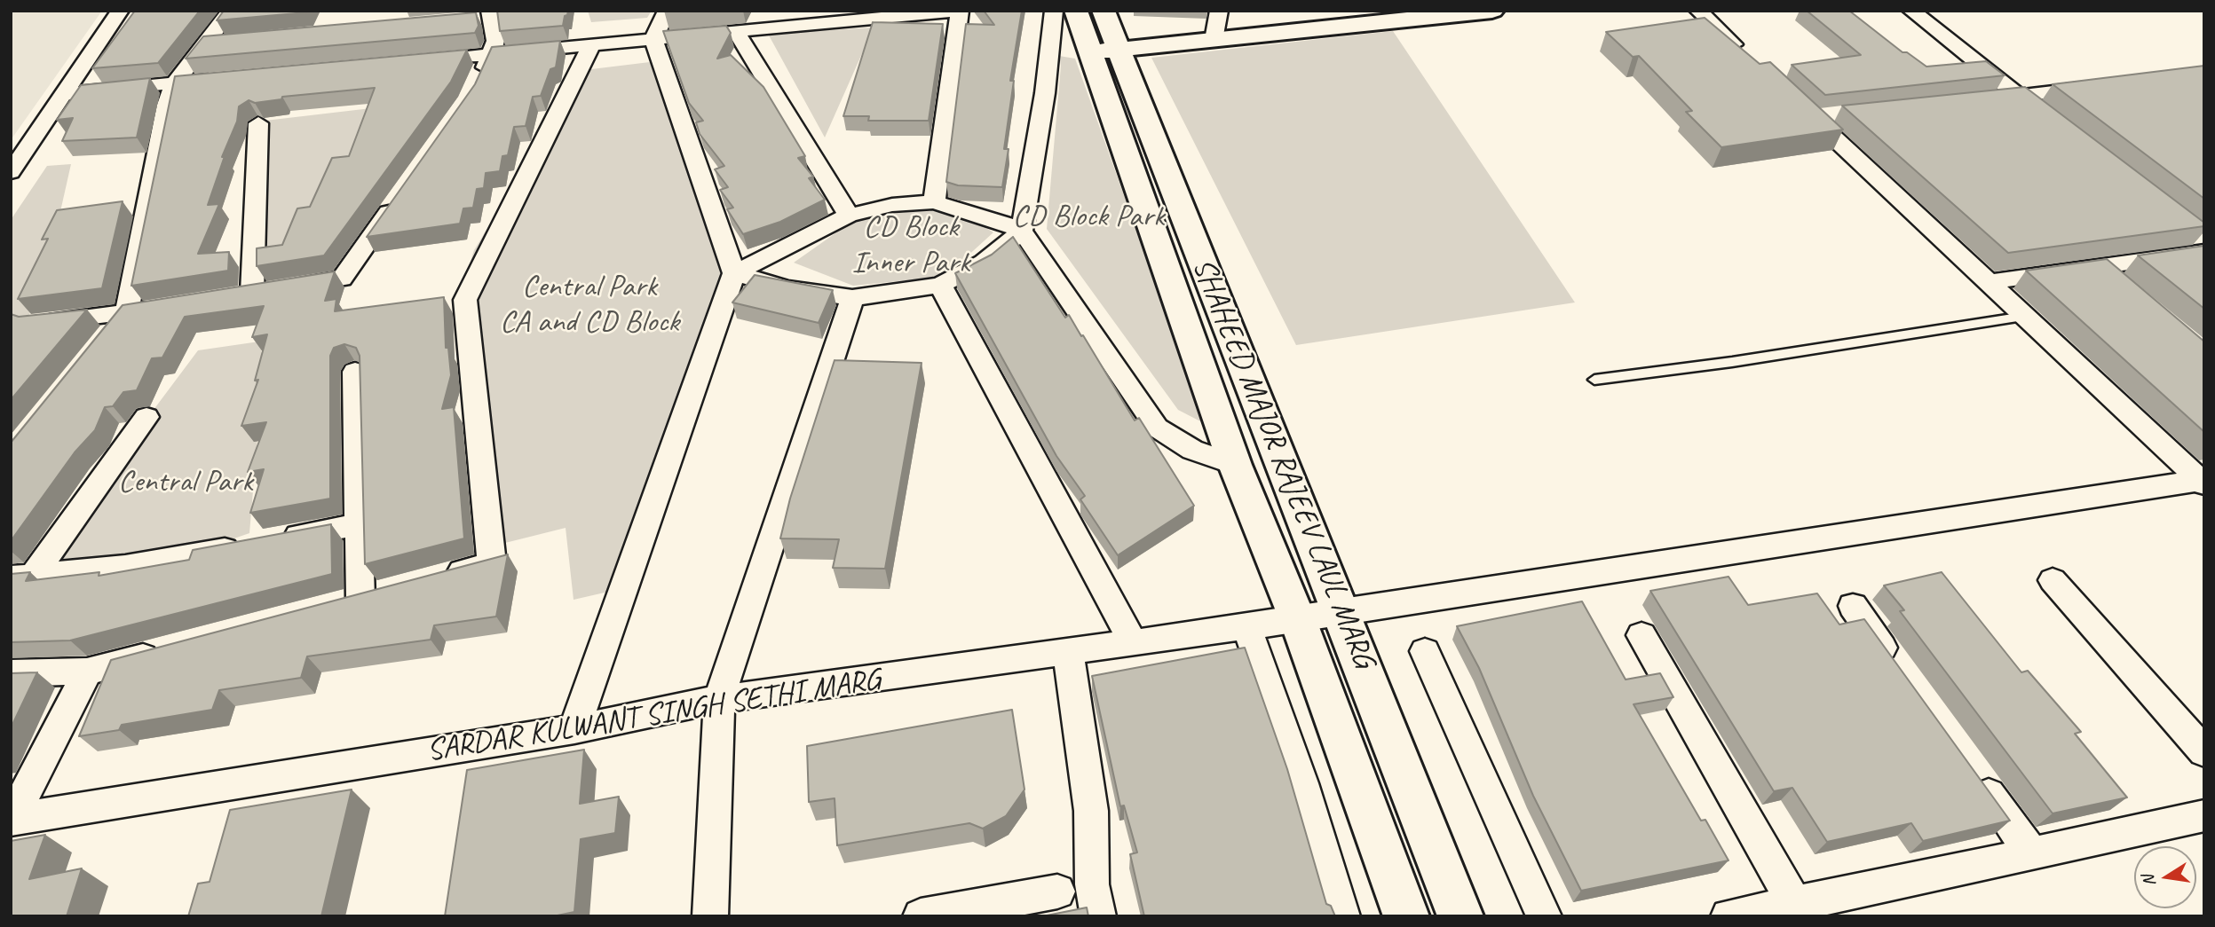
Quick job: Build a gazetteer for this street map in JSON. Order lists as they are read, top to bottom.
{
  "streets": {
    "street": ["SHAHEED MAJOR RAJEEV LAUL MARG", "SARDAR KULWANT SINGH SETHI MARG"]
  },
  "crossings": [
    ["SHAHEED MAJOR RAJEEV LAUL MARG", "SARDAR KULWANT SINGH SETHI MARG"]
  ],
  "parks": [
    "CD Block Park",
    "CD Block Inner Park",
    "Central Park CA and CD Block",
    "Central Park"
  ],
  "north": "left"
}
